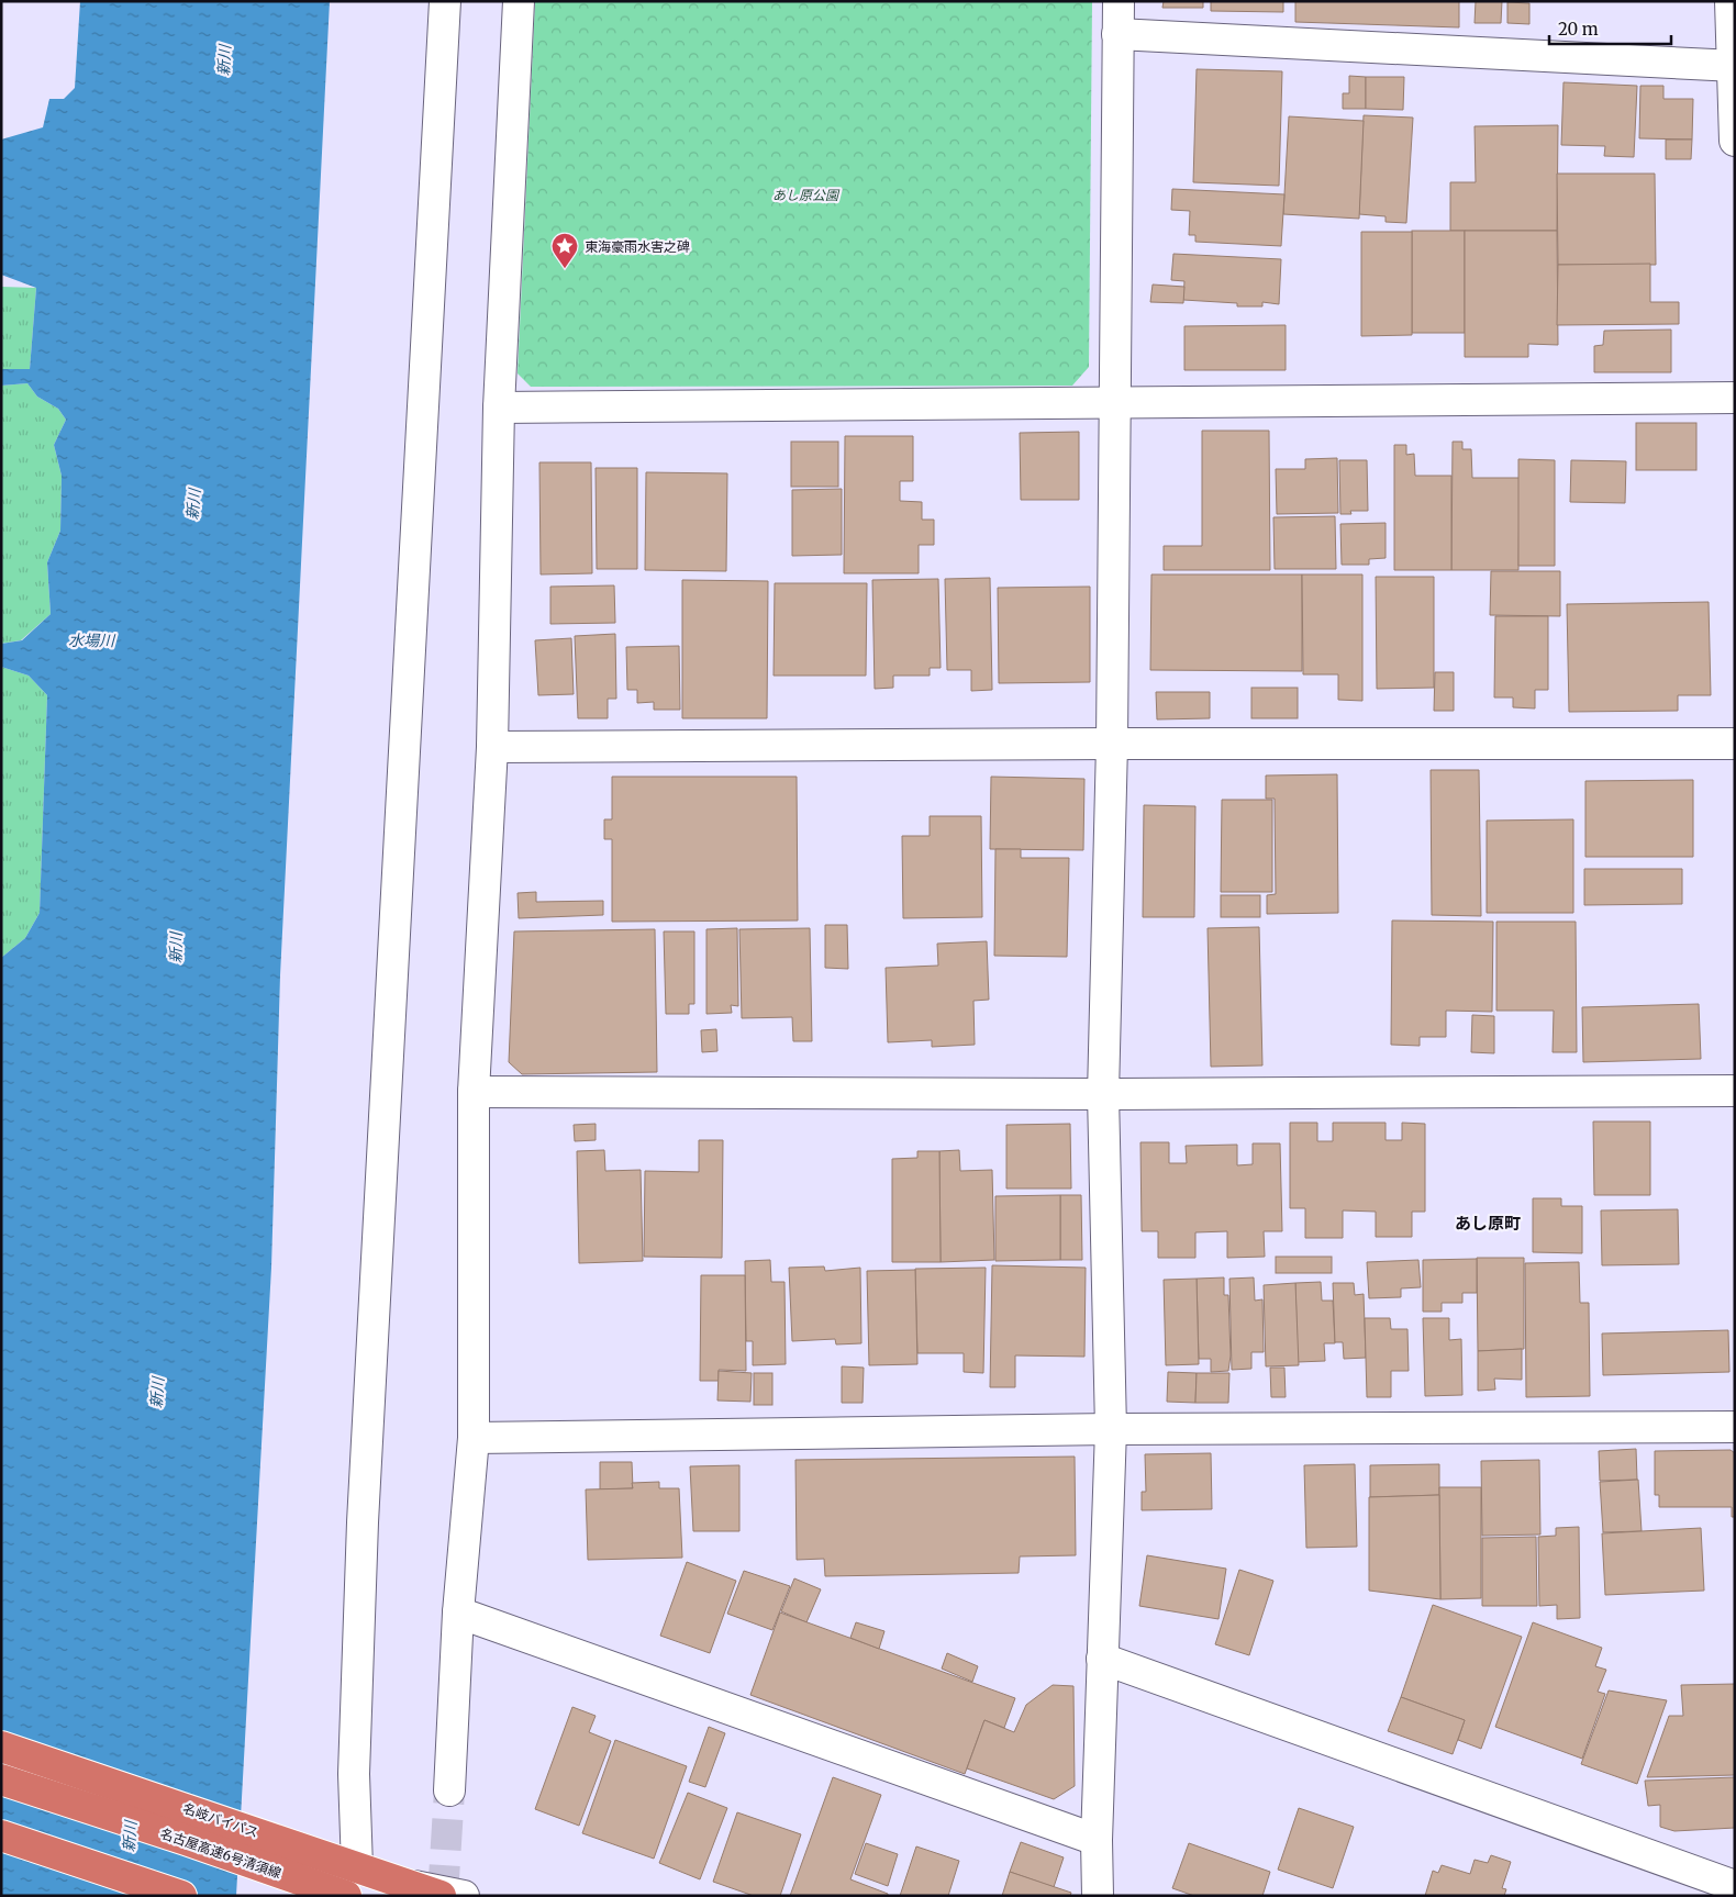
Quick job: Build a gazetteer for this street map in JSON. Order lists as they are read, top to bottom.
{
  "streets": {
    "highway": ["名岐バイパス", "名古屋高速6号清須線"]
  },
  "districts": ["あし原町"],
  "water": ["新川", "水場川"],
  "parks": ["あし原公園"],
  "places": {
    "place": ["東海豪雨水害之碑"]
  },
  "scale_bar": "20 m"
}
